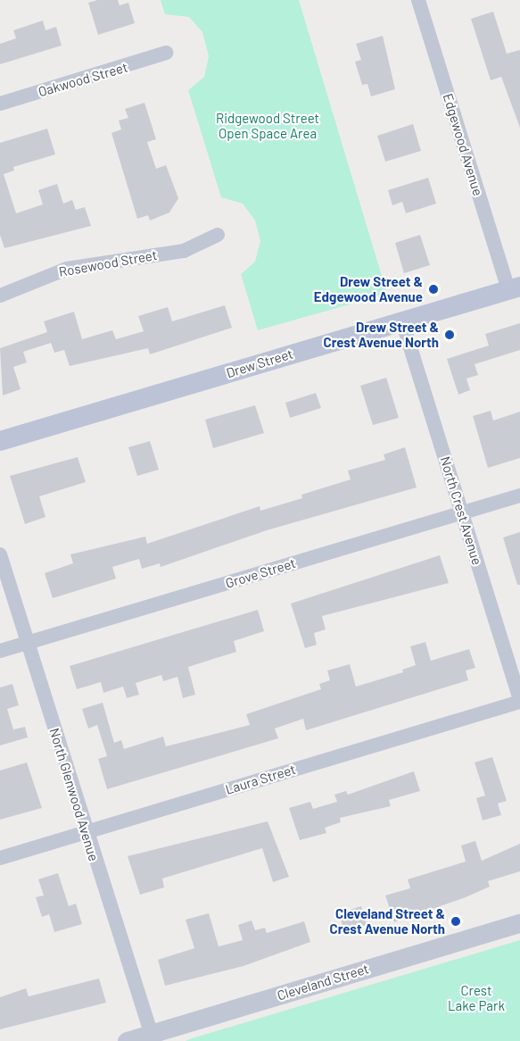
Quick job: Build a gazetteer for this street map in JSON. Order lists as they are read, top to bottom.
{
  "streets": {
    "main road": ["Drew Street"],
    "street": [
      "Oakwood Street",
      "Edgewood Avenue",
      "Rosewood Street",
      "North Crest Avenue",
      "Grove Street",
      "Laura Street",
      "North Glenwood Avenue",
      "Cleveland Street"
    ]
  },
  "crossings": [
    ["Edgewood Avenue", "Drew Street"],
    ["Drew Street", "North Crest Avenue"],
    ["North Crest Avenue", "Grove Street"],
    ["North Crest Avenue", "Laura Street"],
    ["Grove Street", "North Glenwood Avenue"],
    ["Laura Street", "North Glenwood Avenue"],
    ["North Glenwood Avenue", "Cleveland Street"]
  ],
  "parks": ["Ridgewood Street Open Space Area", "Crest Lake Park"],
  "places": ["Drew Street & Edgewood Avenue", "Drew Street & Crest Avenue North", "Cleveland Street & Crest Avenue North"]
}
